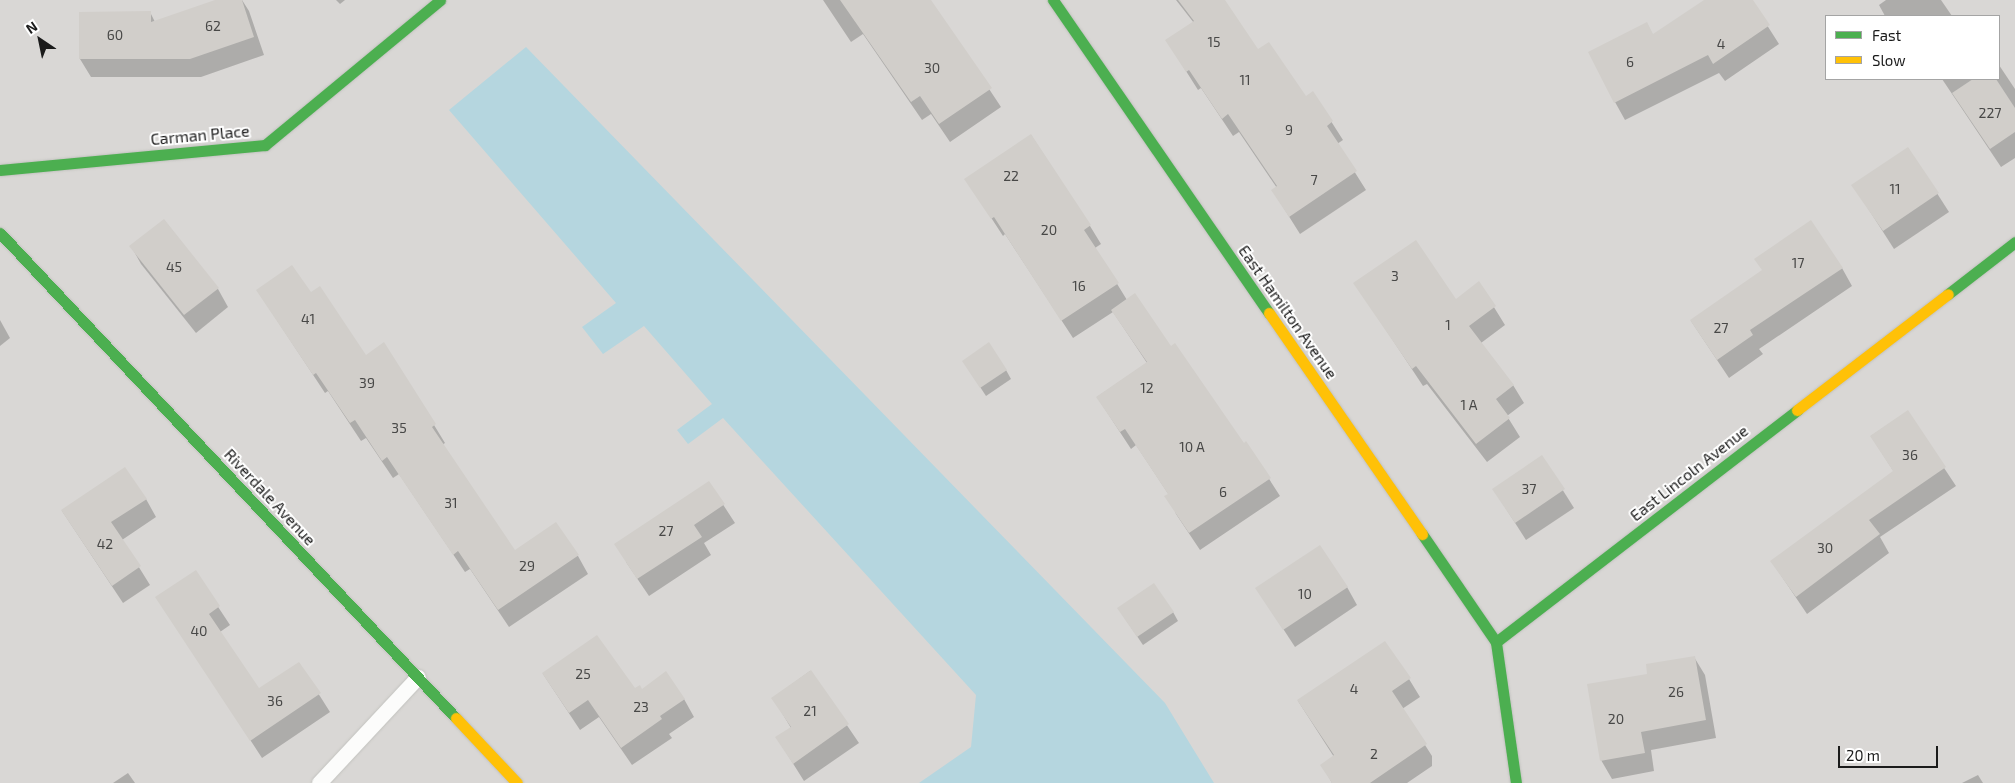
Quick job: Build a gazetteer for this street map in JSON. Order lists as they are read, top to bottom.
{
  "streets": {
    "street": [
      "Carman Place",
      "East Hamilton Avenue",
      "East Lincoln Avenue",
      "Riverdale Avenue"
    ]
  },
  "crossings": [
    ["East Hamilton Avenue", "East Lincoln Avenue"]
  ],
  "house_numbers": [
    "62",
    "60",
    "15",
    "4",
    "6",
    "30",
    "11",
    "227",
    "9",
    "22",
    "7",
    "11",
    "20",
    "17",
    "45",
    "3",
    "16",
    "41",
    "1",
    "27",
    "39",
    "12",
    "1 A",
    "35",
    "10 A",
    "36",
    "37",
    "6",
    "31",
    "27",
    "42",
    "30",
    "29",
    "10",
    "40",
    "25",
    "4",
    "26",
    "36",
    "23",
    "21",
    "20",
    "2"
  ],
  "legend": ["Fast", "Slow"],
  "scale_bar": "20 m",
  "north": "top left"
}
